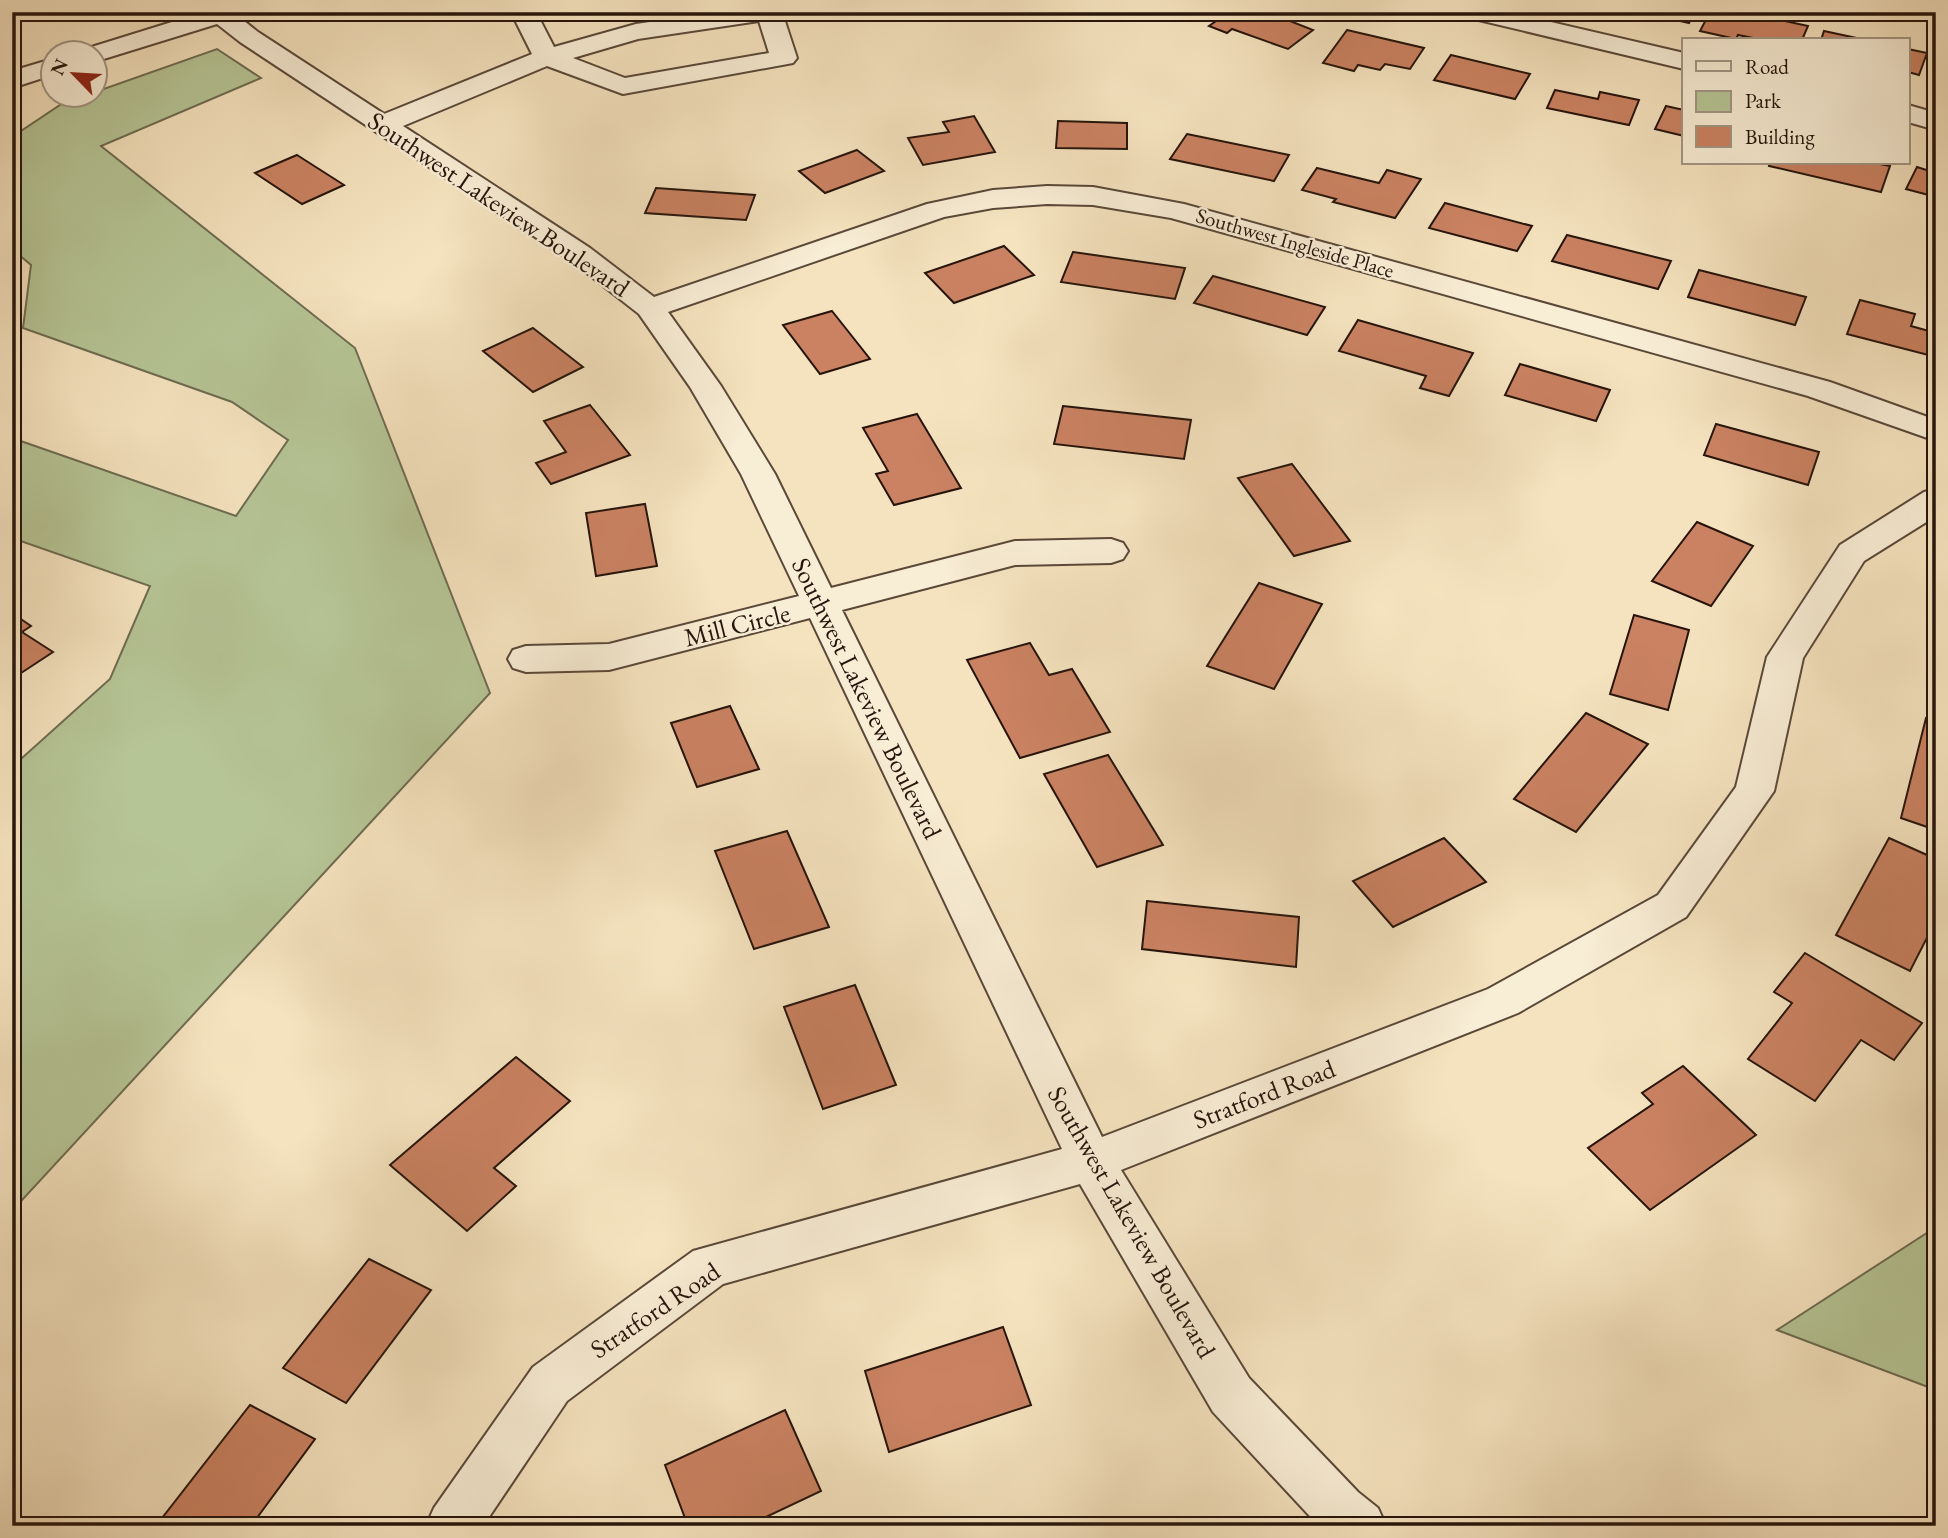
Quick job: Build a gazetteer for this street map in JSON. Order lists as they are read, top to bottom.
{
  "streets": {
    "street": [
      "Southwest Lakeview Boulevard",
      "Southwest Ingleside Place",
      "Mill Circle",
      "Stratford Road"
    ]
  },
  "crossings": [
    ["Southwest Lakeview Boulevard", "Southwest Ingleside Place"],
    ["Southwest Lakeview Boulevard", "Mill Circle"],
    ["Southwest Lakeview Boulevard", "Stratford Road"]
  ],
  "legend": ["Road", "Park", "Building"],
  "north": "top left"
}
